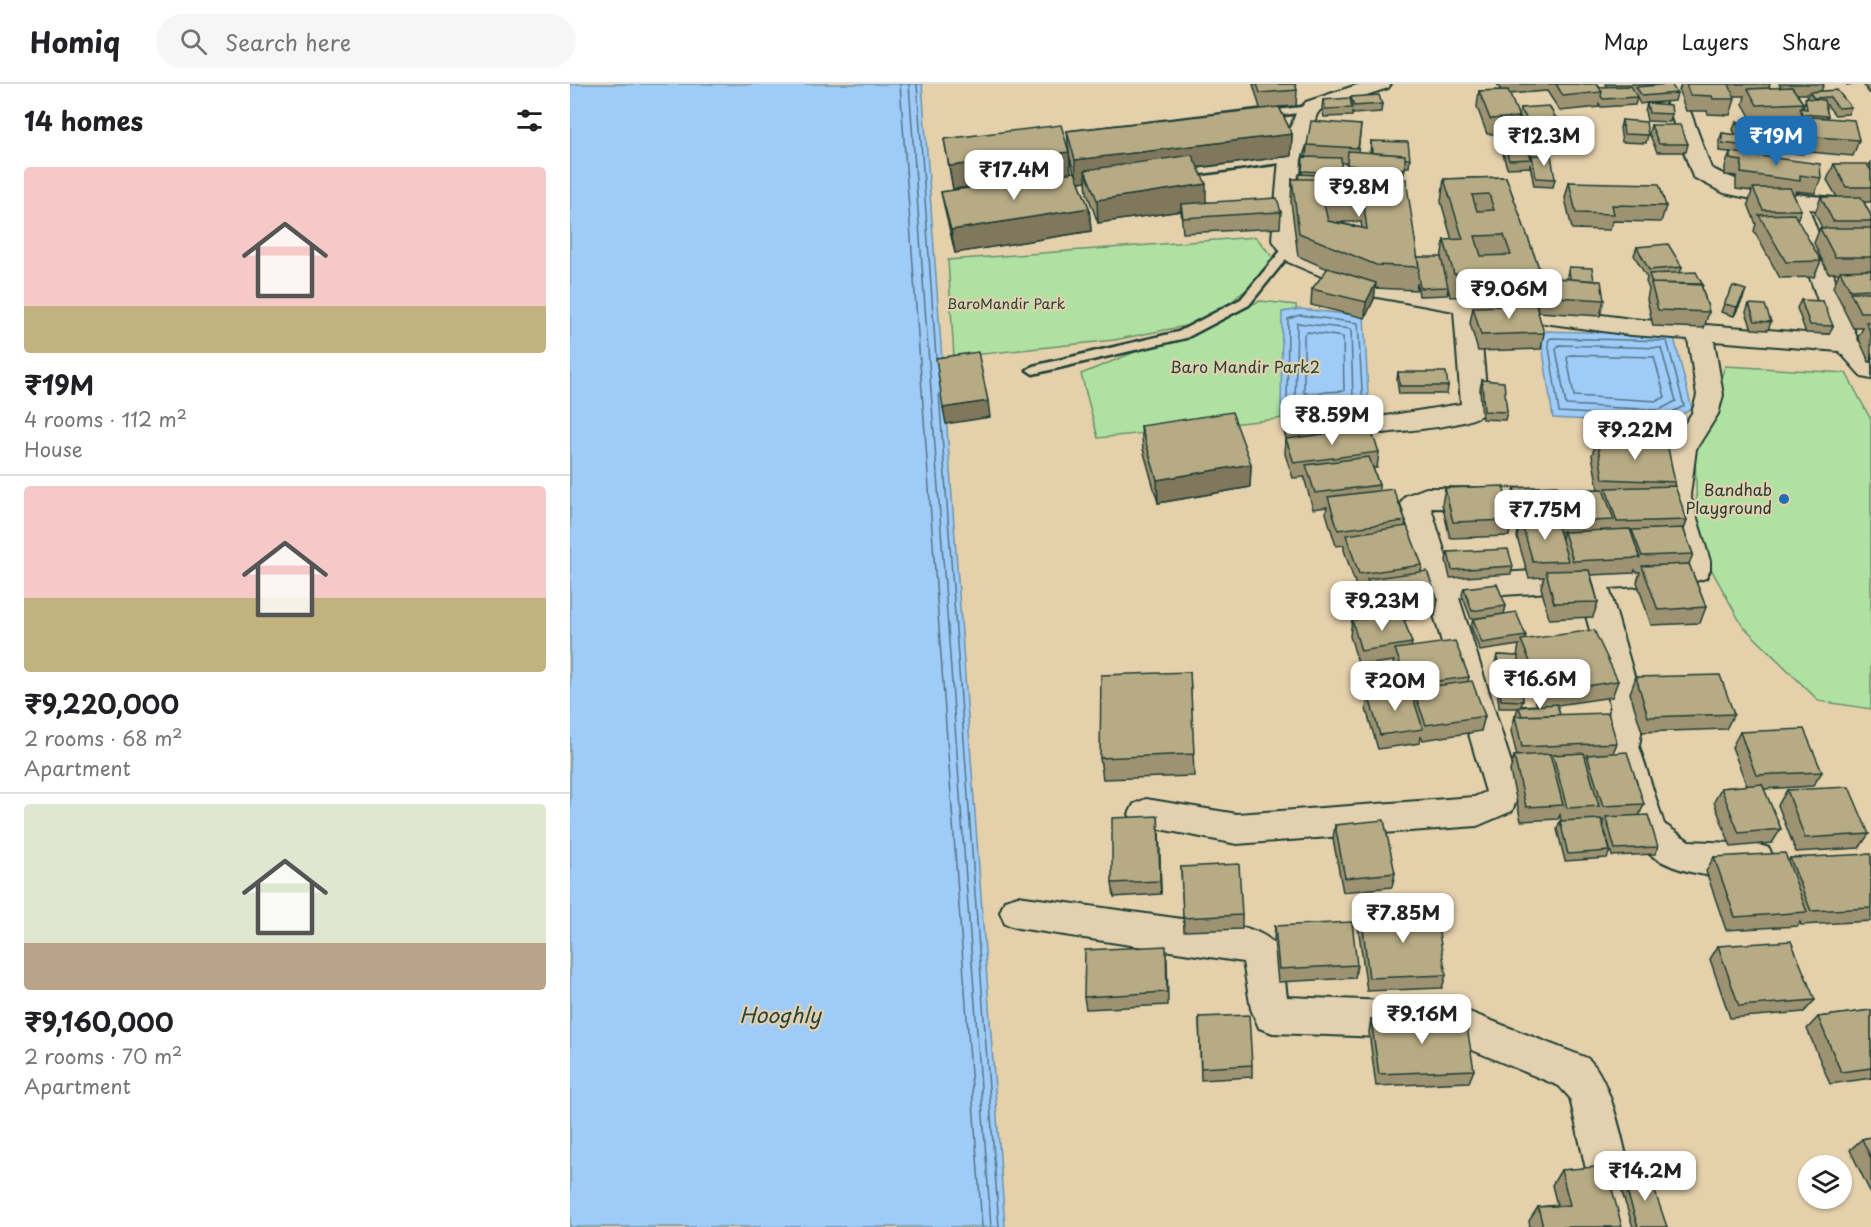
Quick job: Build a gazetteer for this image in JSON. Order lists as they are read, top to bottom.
{
  "water": ["Hooghly"],
  "parks": ["BaroMandir Park", "Baro Mandir Park2"],
  "places": ["Bandhab Playground"],
  "page": {
    "header": "Homiq",
    "search": "Search here",
    "nav": ["Map", "Layers", "Share"],
    "heading": "14 homes",
    "price": [
      "₹12.3M",
      "₹19M",
      "₹17.4M",
      "₹9.8M",
      "₹9.06M",
      "₹8.59M",
      "₹9.22M",
      "₹7.75M",
      "₹9.23M",
      "₹16.6M",
      "₹20M",
      "₹7.85M",
      "₹9.16M",
      "₹14.2M"
    ],
    "list": [
      {
        "name": "₹19M",
        "note": "4 rooms · 112 m² · House"
      },
      {
        "name": "₹9,220,000",
        "note": "2 rooms · 68 m² · Apartment"
      },
      {
        "name": "₹9,160,000",
        "note": "2 rooms · 70 m² · Apartment"
      }
    ]
  }
}
